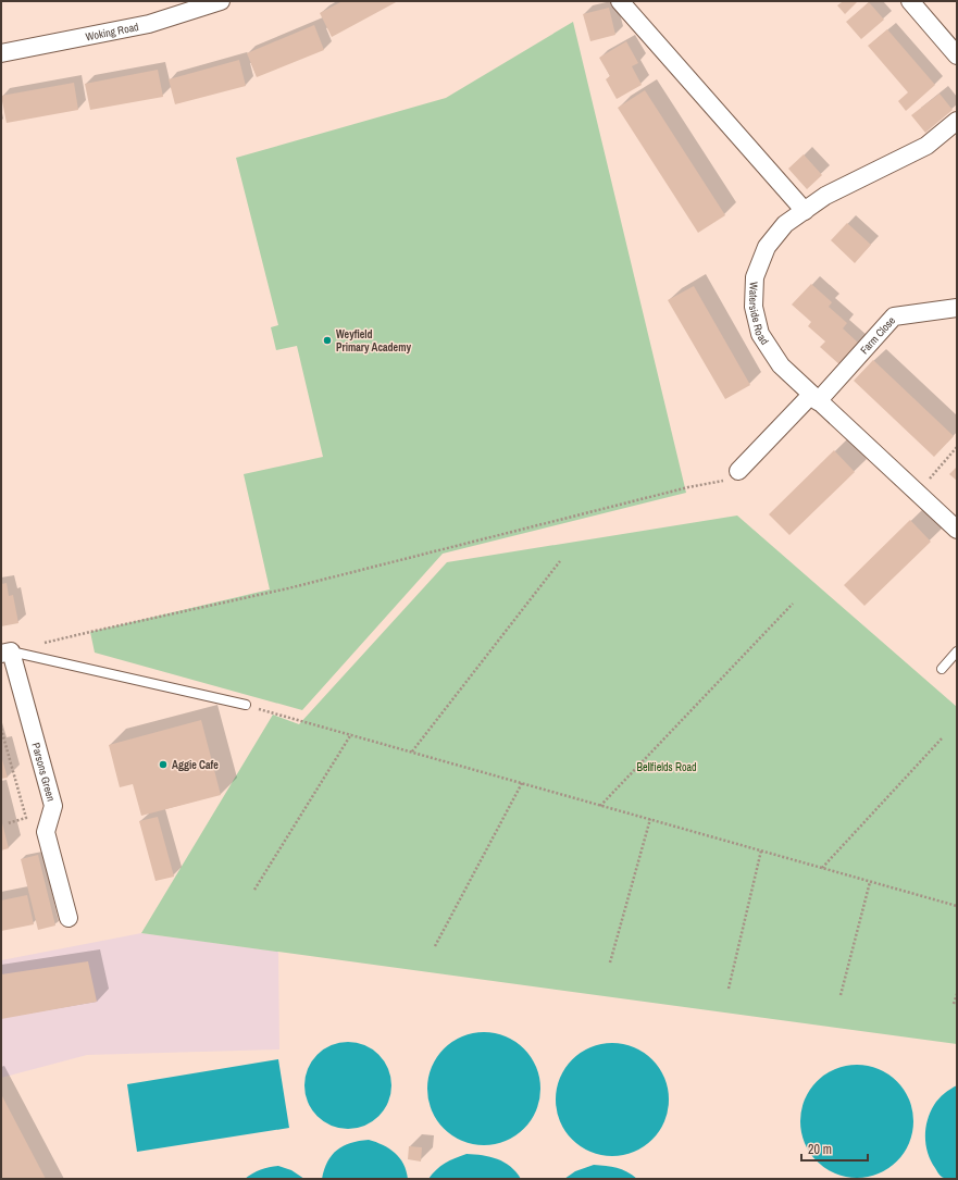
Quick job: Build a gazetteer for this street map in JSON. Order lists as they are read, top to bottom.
{
  "streets": {
    "street": [
      "Woking Road",
      "Waterside Road",
      "Farm Close",
      "Parsons Green"
    ]
  },
  "crossings": [
    ["Waterside Road", "Farm Close"]
  ],
  "parks": ["Bellfields Road"],
  "places": ["Weyfield Primary Academy", "Aggie Cafe"],
  "scale_bar": "20 m"
}
